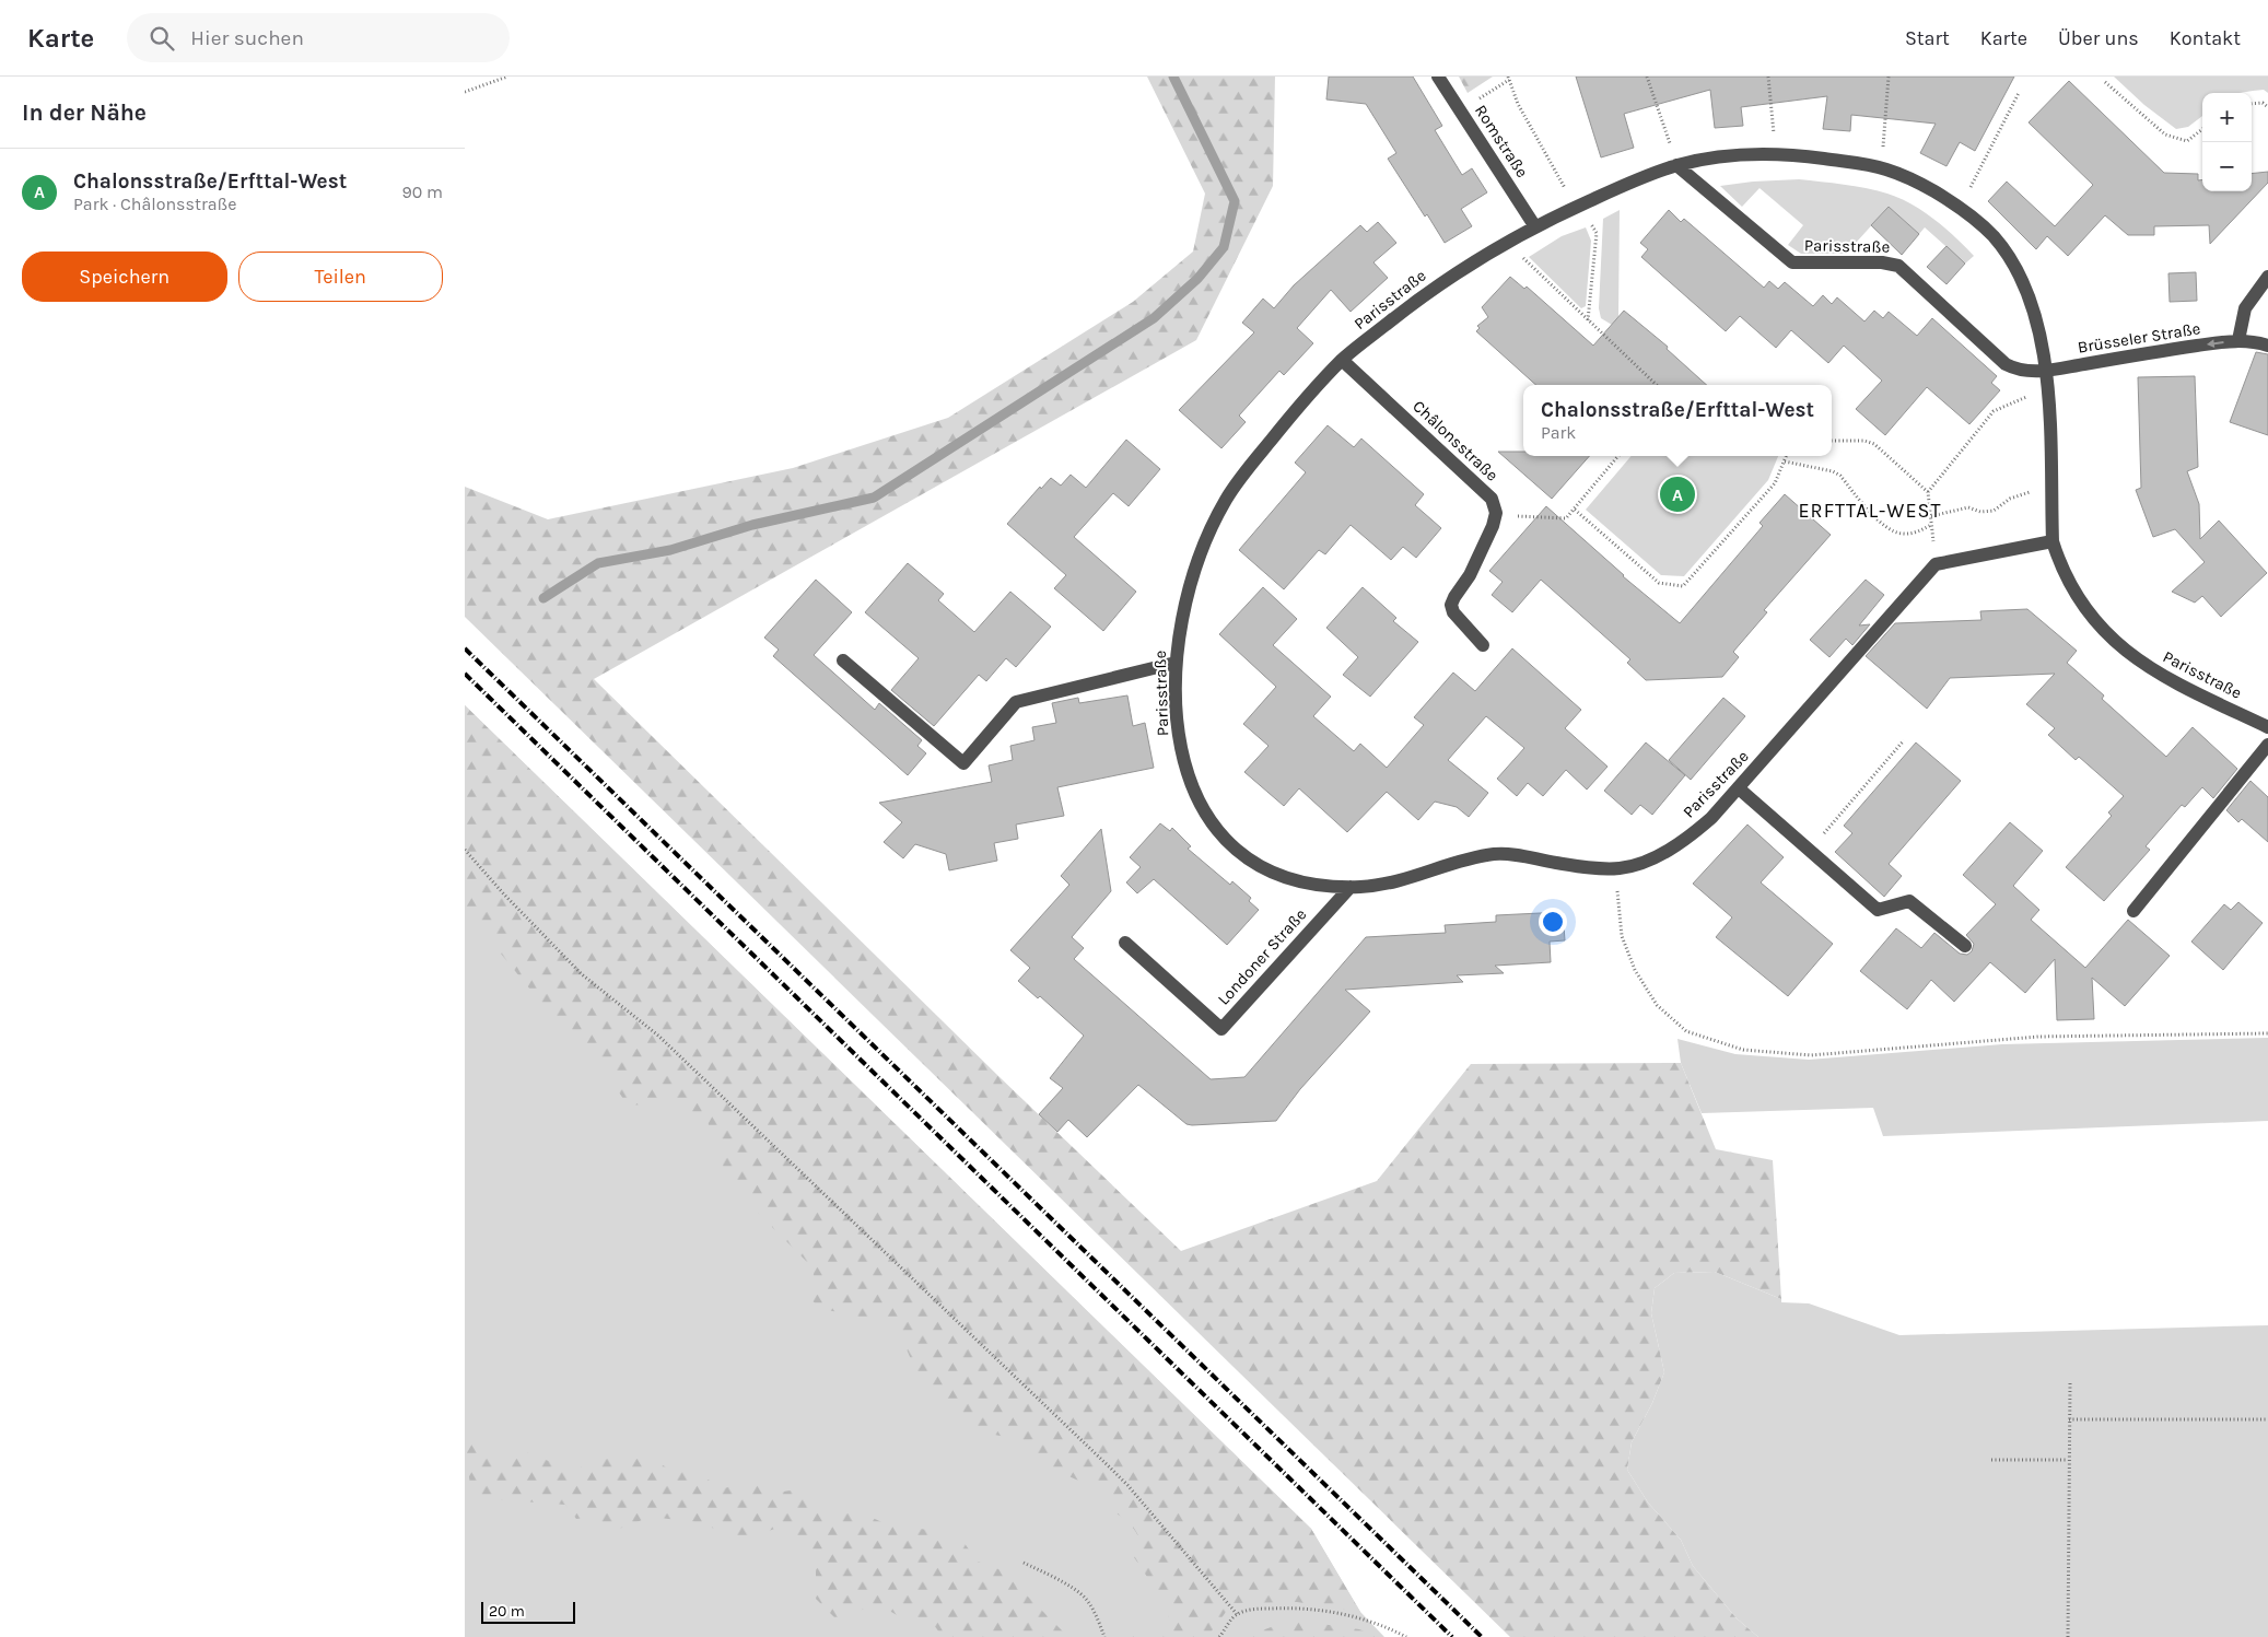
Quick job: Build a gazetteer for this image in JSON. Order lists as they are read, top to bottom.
{
  "streets": {
    "street": [
      "Romstraße",
      "Parisstraße",
      "Brüsseler Straße",
      "Châlonsstraße",
      "Londoner Straße"
    ]
  },
  "crossings": [
    ["Romstraße", "Parisstraße"],
    ["Parisstraße", "Brüsseler Straße"],
    ["Parisstraße", "Châlonsstraße"],
    ["Parisstraße", "Londoner Straße"]
  ],
  "one_way": ["Brüsseler Straße"],
  "districts": ["ERFTTAL-WEST"],
  "scale_bar": "20 m",
  "page": {
    "header": "Karte",
    "search": "Hier suchen",
    "nav": [
      "Start",
      "Karte",
      "Über uns",
      "Kontakt"
    ],
    "heading": "In der Nähe",
    "map_buttons": ["+", "−"],
    "list": [
      {
        "mark": "A",
        "name": "Chalonsstraße/Erfttal-West",
        "note": "Park · Châlonsstraße",
        "value": "90 m"
      }
    ],
    "buttons": ["Speichern", "Teilen"],
    "popup": ["Chalonsstraße/Erfttal-West", "Park"],
    "pins": "A",
    "scale": "20 m"
  }
}
